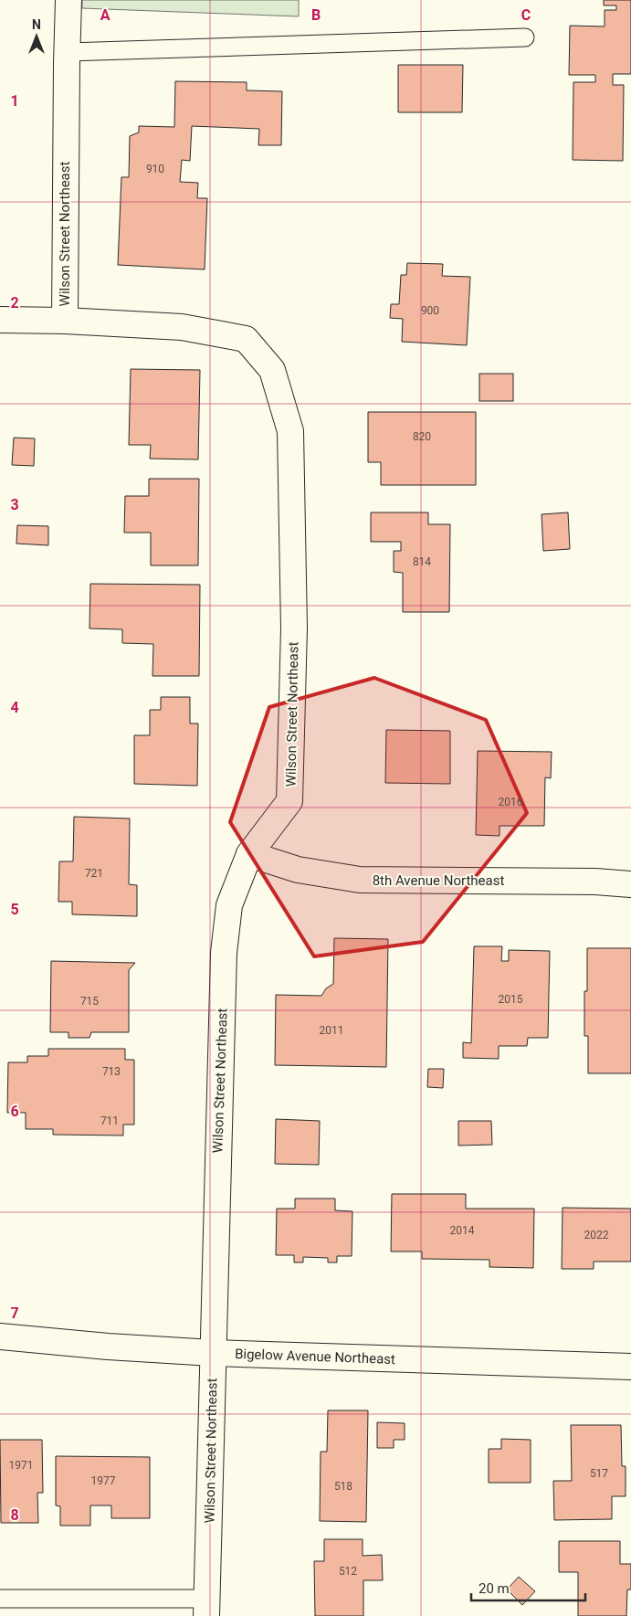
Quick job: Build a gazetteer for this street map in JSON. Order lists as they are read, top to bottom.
{
  "streets": {
    "street": ["Wilson Street Northeast", "8th Avenue Northeast", "Bigelow Avenue Northeast"]
  },
  "crossings": [
    ["Wilson Street Northeast", "8th Avenue Northeast"],
    ["Wilson Street Northeast", "Bigelow Avenue Northeast"]
  ],
  "house_numbers": [
    "910",
    "900",
    "820",
    "814",
    "2016",
    "721",
    "2015",
    "715",
    "2011",
    "713",
    "711",
    "2014",
    "2022",
    "1971",
    "517",
    "1977",
    "518",
    "512"
  ],
  "scale_bar": "20 m",
  "north": "top",
  "grid": {
    "columns": ["A", "B", "C"],
    "rows": [
      "1",
      "2",
      "3",
      "4",
      "5",
      "6",
      "7",
      "8"
    ]
  }
}
